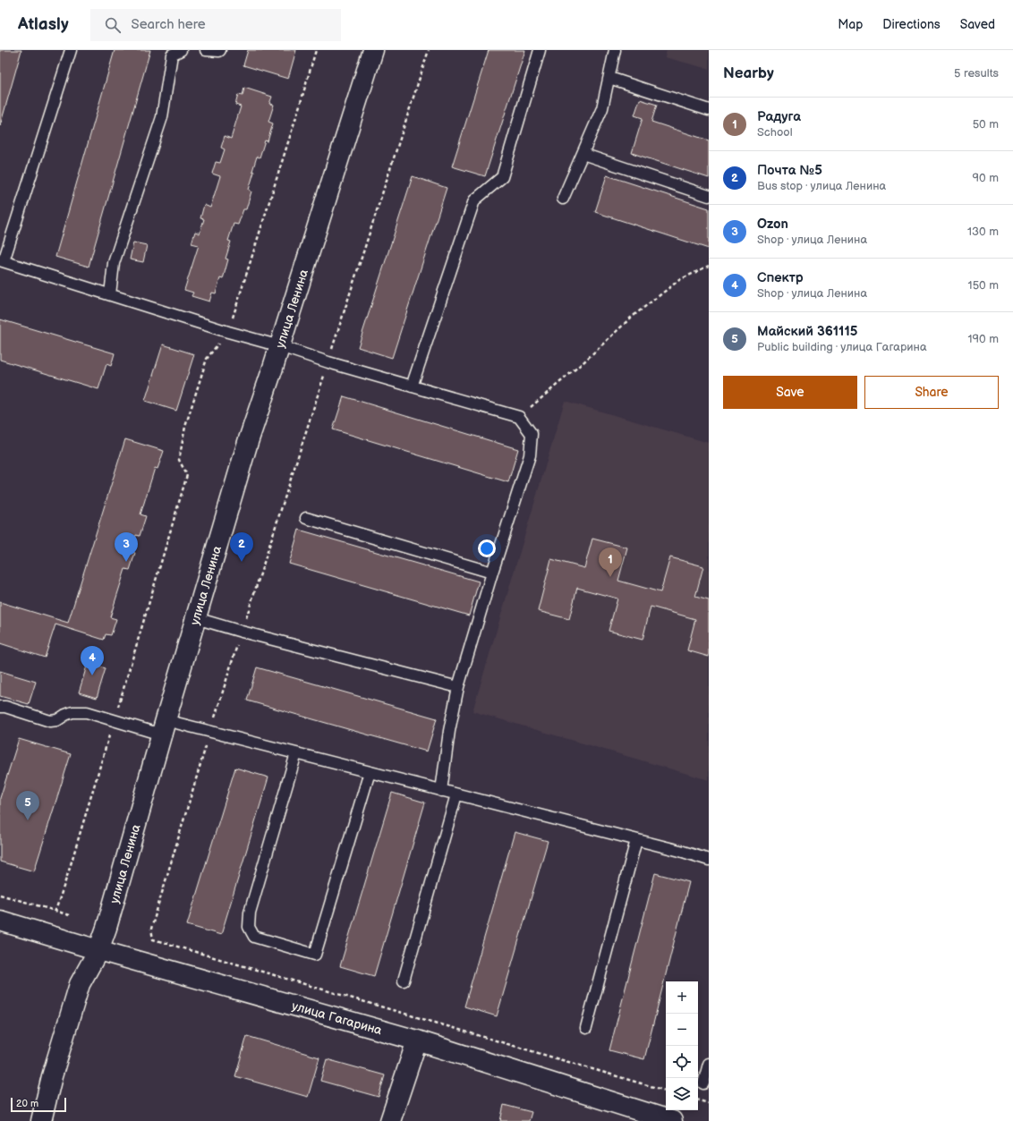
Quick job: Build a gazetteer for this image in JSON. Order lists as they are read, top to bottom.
{
  "streets": {
    "street": ["улица Ленина", "улица Гагарина"]
  },
  "crossings": [
    ["улица Ленина", "улица Гагарина"]
  ],
  "scale_bar": "20 m",
  "page": {
    "header": "Atlasly",
    "search": "Search here",
    "nav": ["Map", "Directions", "Saved"],
    "heading": ["Nearby", "5 results"],
    "list": [
      {
        "mark": "1",
        "name": "Радуга",
        "note": "School",
        "value": "50 m"
      },
      {
        "mark": "2",
        "name": "Почта №5",
        "note": "Bus stop · улица Ленина",
        "value": "90 m"
      },
      {
        "mark": "3",
        "name": "Ozon",
        "note": "Shop · улица Ленина",
        "value": "130 m"
      },
      {
        "mark": "4",
        "name": "Спектр",
        "note": "Shop · улица Ленина",
        "value": "150 m"
      },
      {
        "mark": "5",
        "name": "Майский 361115",
        "note": "Public building · улица Гагарина",
        "value": "190 m"
      }
    ],
    "buttons": ["Save", "Share"],
    "pins": [
      "2",
      "3",
      "1",
      "4",
      "5"
    ],
    "map_buttons": ["+", "−"],
    "scale": "20 m"
  }
}
